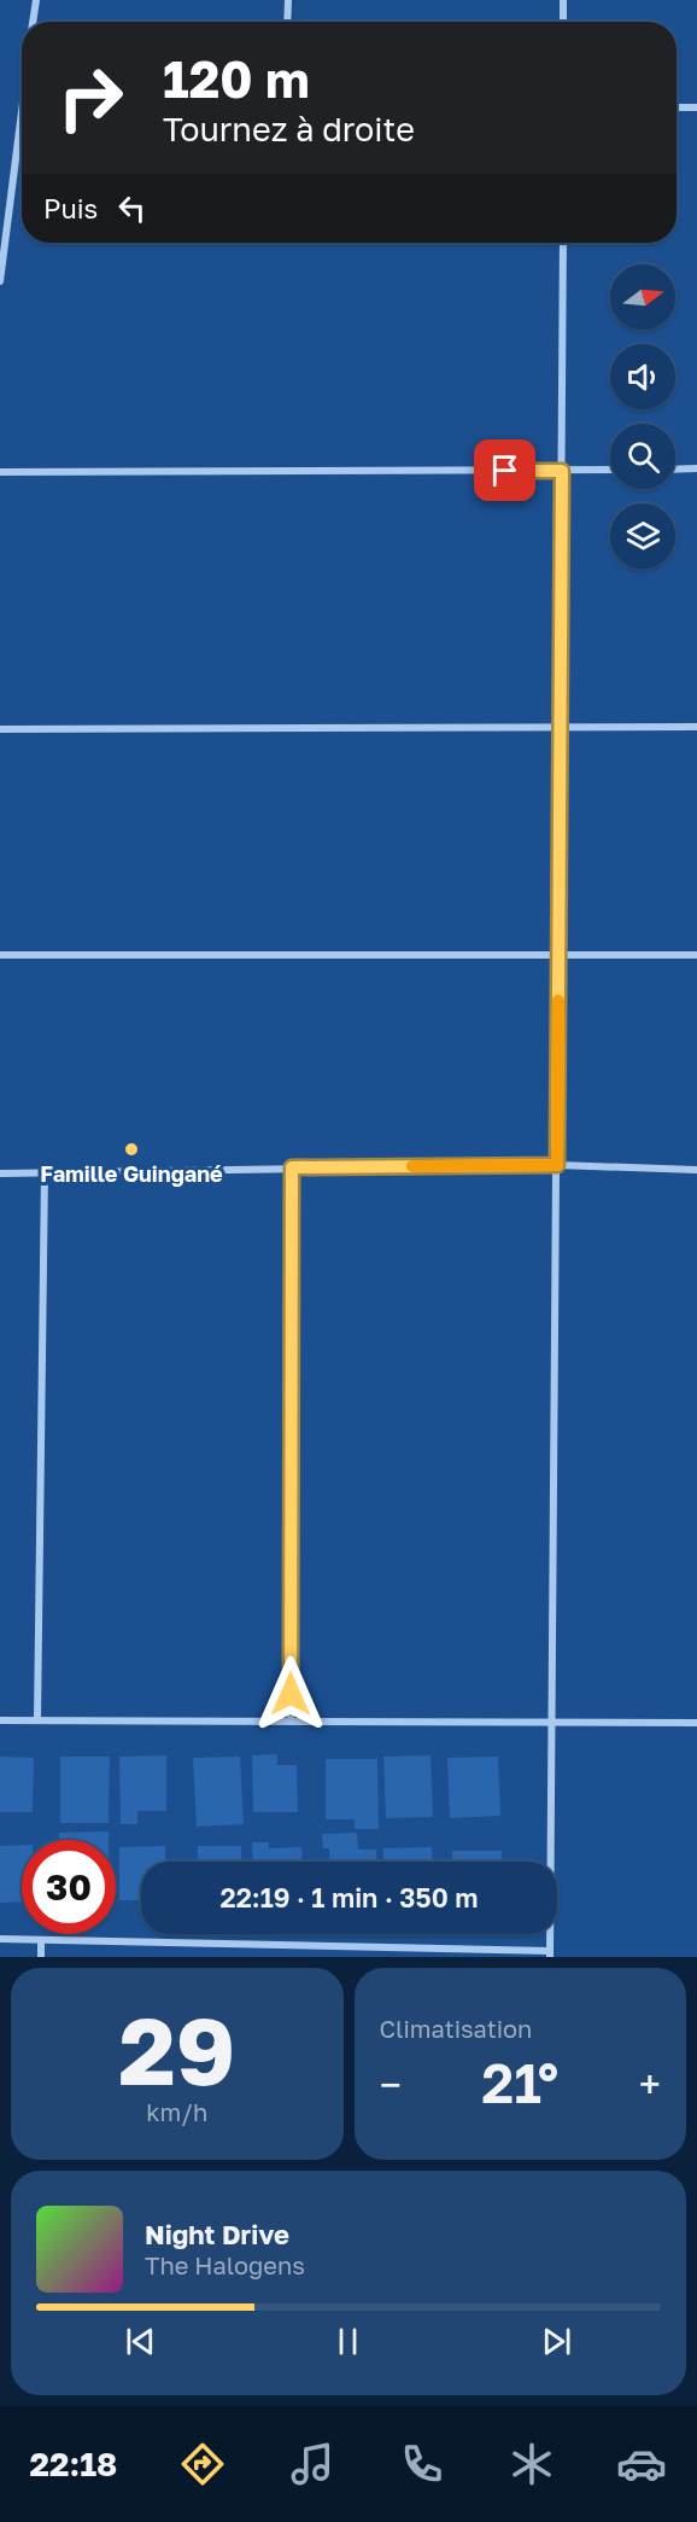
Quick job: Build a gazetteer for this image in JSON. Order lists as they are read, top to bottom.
{
  "places": ["Famille Guingané"],
  "north": "right",
  "page": {
    "turn": ["120 m", "Tournez à droite"],
    "then": "Puis",
    "limit": "30",
    "trip": "22:19 · 1 min · 350 m",
    "tile": [
      ["29", "km/h"],
      "Climatisation"
    ],
    "heat": ["−", "21°", "+"],
    "song": ["Night Drive", "The Halogens"],
    "tabs": "22:18"
  }
}
